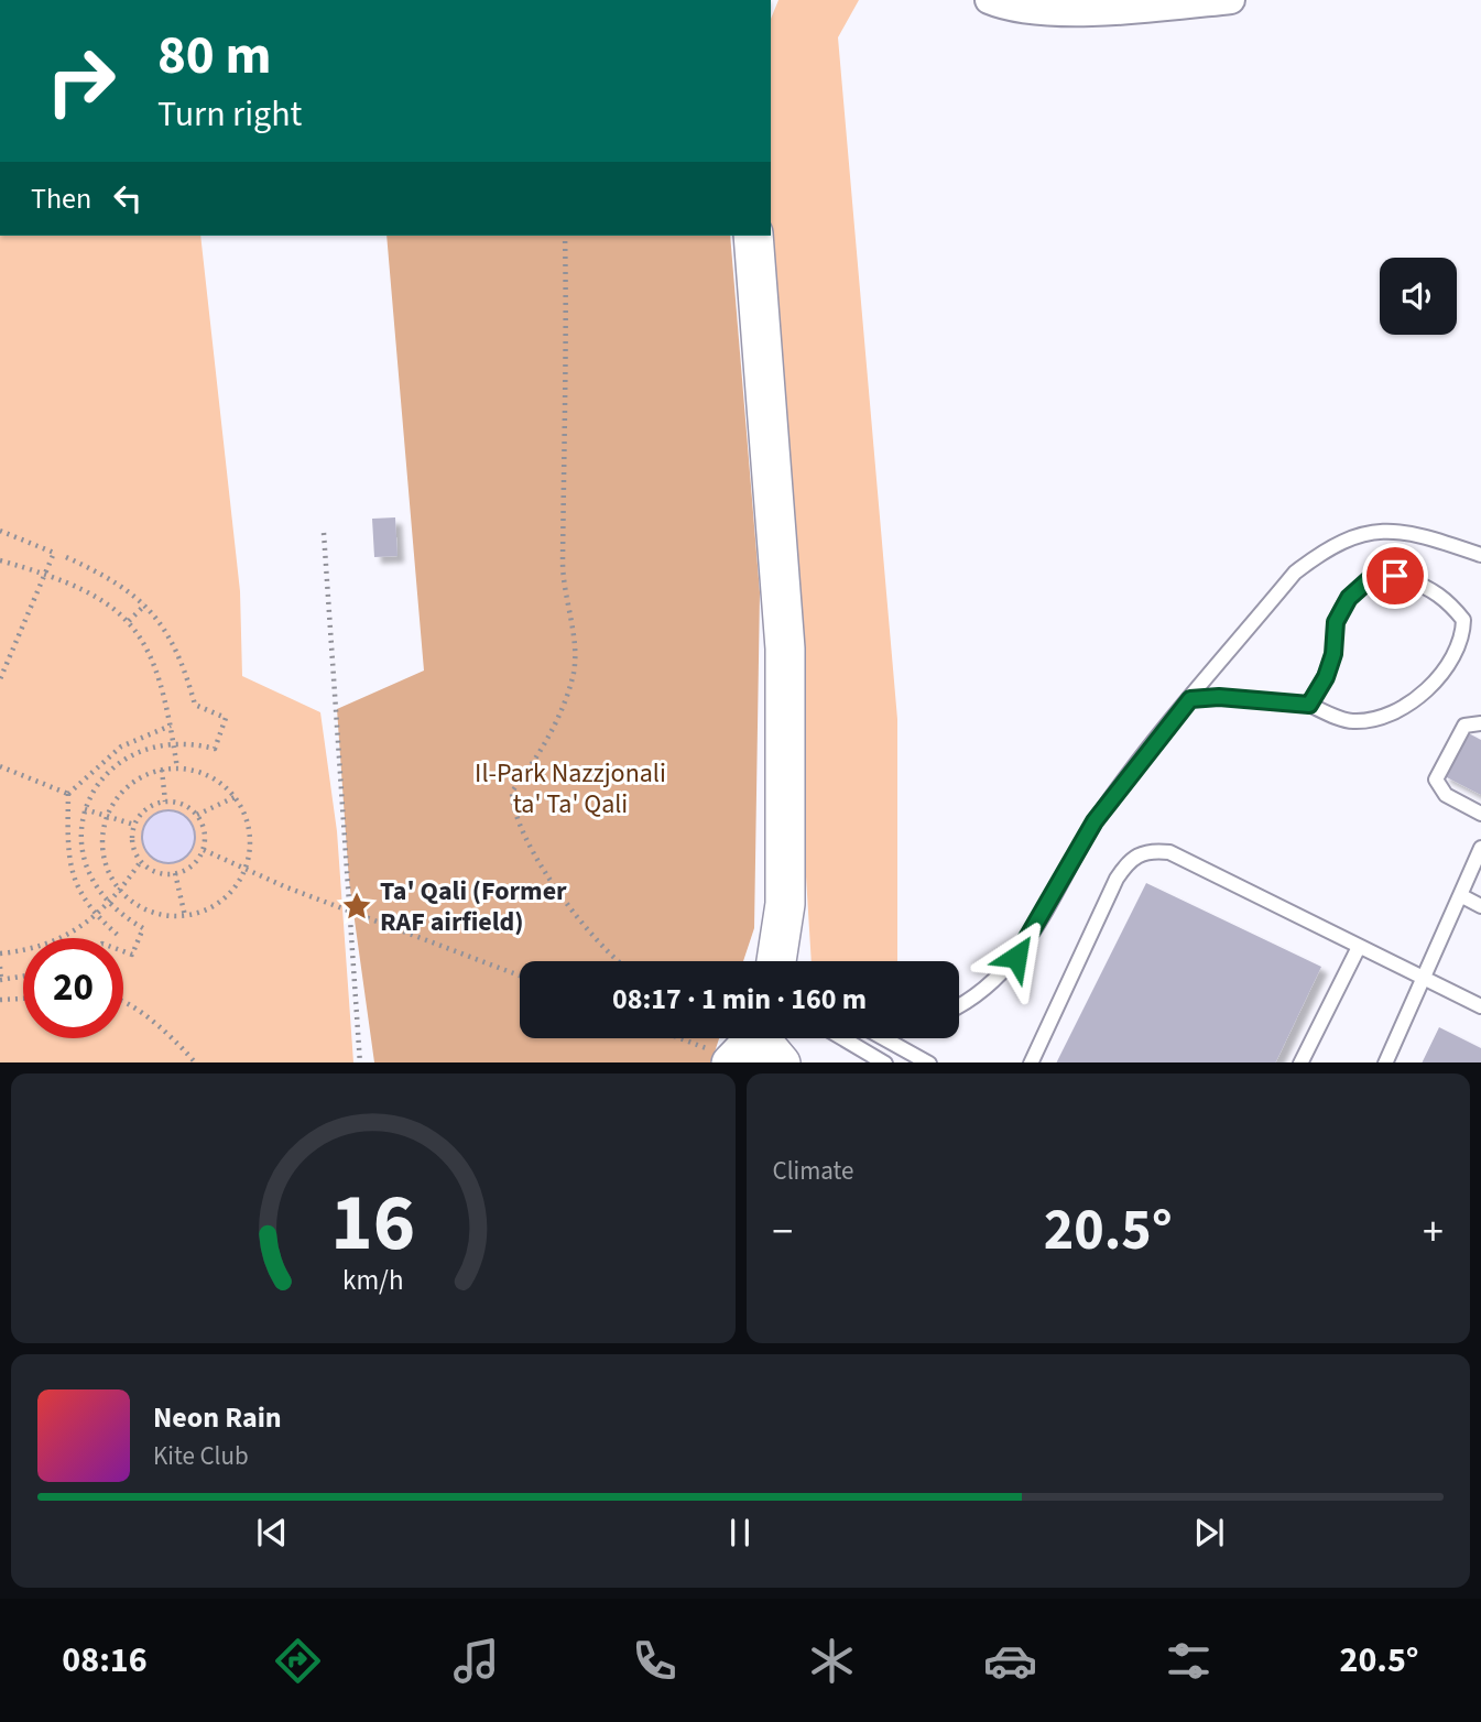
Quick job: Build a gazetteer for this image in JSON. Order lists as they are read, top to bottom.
{
  "parks": ["Il-Park Nazzjonali ta' Ta' Qali"],
  "places": {
    "place": ["Ta' Qali (Former RAF airfield)"]
  },
  "page": {
    "turn": ["80 m", "Turn right"],
    "then": "Then",
    "limit": "20",
    "trip": "08:17 · 1 min · 160 m",
    "tile": "Climate",
    "heat": ["−", "20.5°", "+"],
    "song": ["Neon Rain", "Kite Club"],
    "tabs": ["08:16", "20.5°"],
    "gauge": ["16", "km/h"]
  }
}
